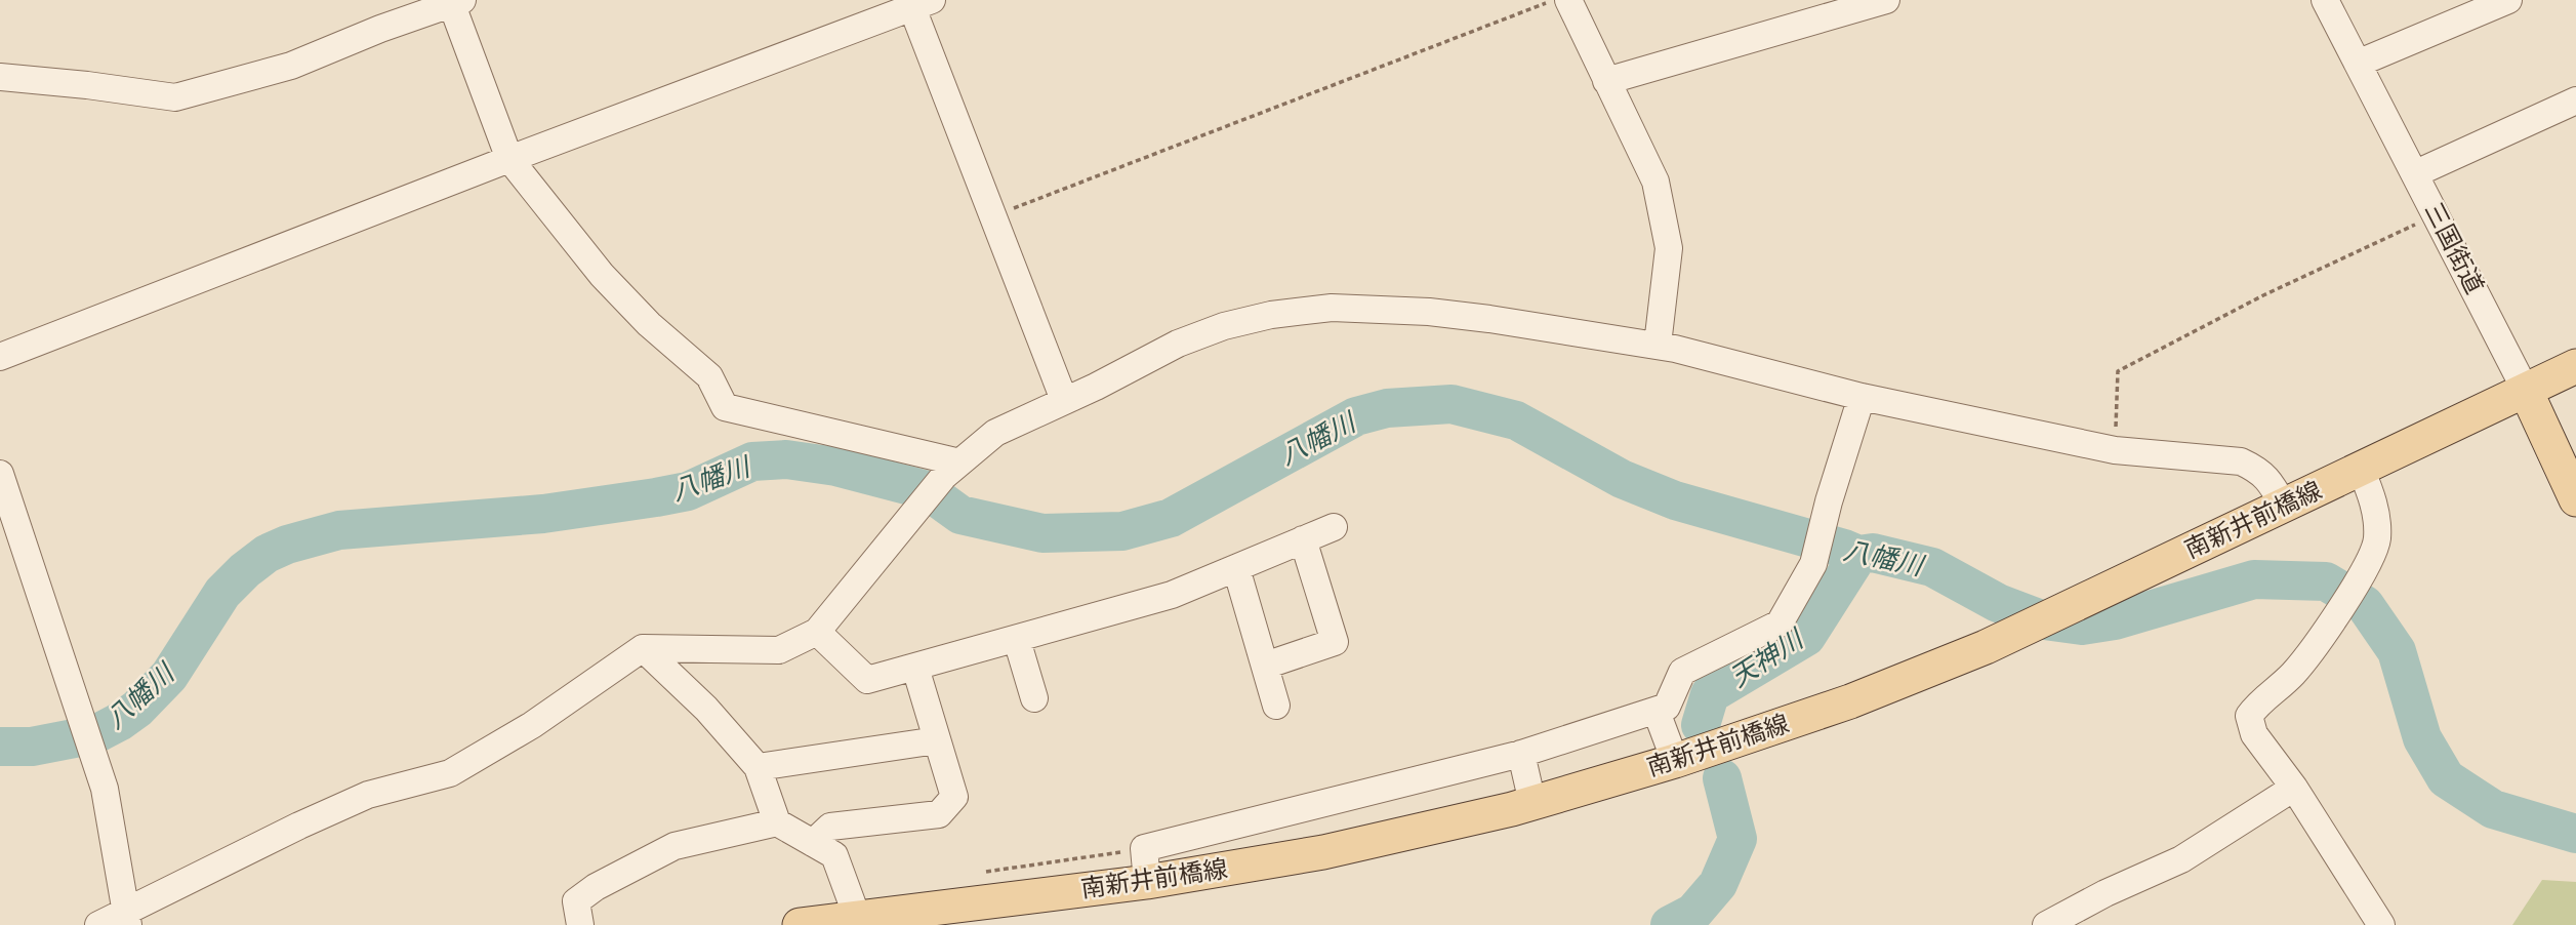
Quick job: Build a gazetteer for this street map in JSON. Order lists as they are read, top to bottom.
{
  "streets": {
    "main road": ["三国街道", "南新井前橋線"]
  },
  "crossings": [
    ["三国街道", "南新井前橋線"]
  ],
  "water": ["八幡川", "天神川"]
}
